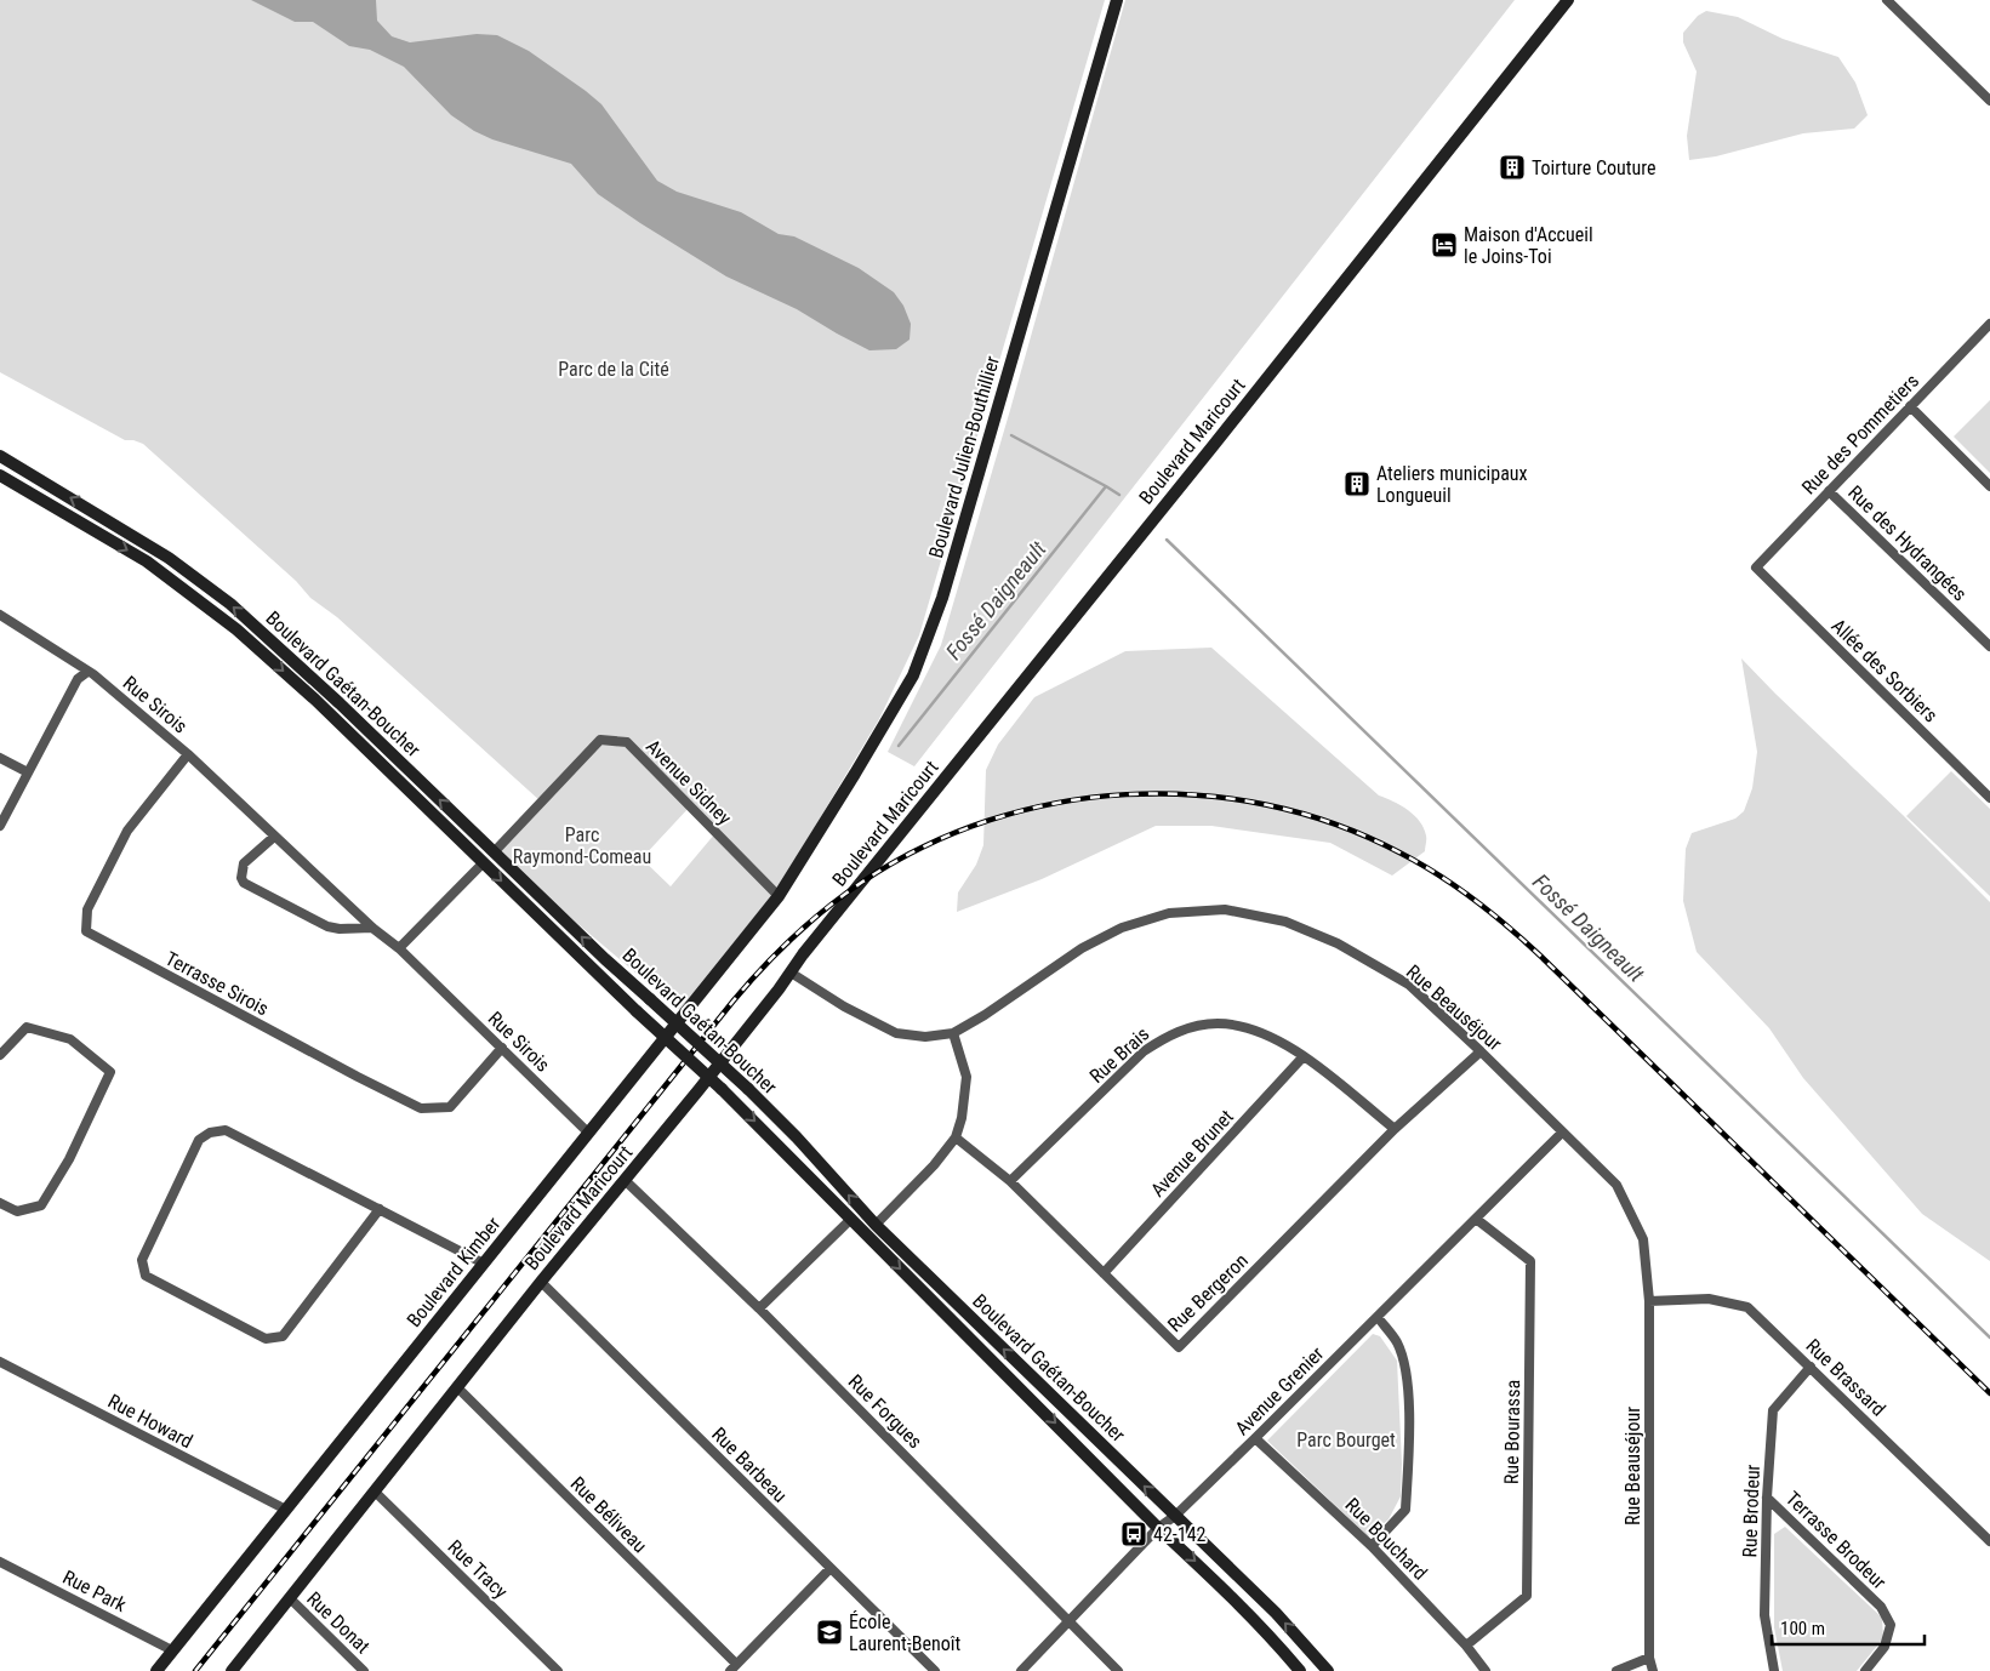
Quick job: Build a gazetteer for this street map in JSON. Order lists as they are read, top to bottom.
{
  "streets": {
    "street": [
      "Rue des Pommetiers",
      "Boulevard Maricourt",
      "Boulevard Julien-Bouthillier",
      "Rue des Hydrangées",
      "Allée des Sorbiers",
      "Boulevard Gaétan-Boucher",
      "Rue Sirois",
      "Avenue Sidney",
      "Terrasse Sirois",
      "Rue Beauséjour",
      "Rue Brais",
      "Avenue Brunet",
      "Boulevard Kimber",
      "Rue Bergeron",
      "Rue Brassard",
      "Avenue Grenier",
      "Rue Forgues",
      "Rue Howard",
      "Rue Bourassa",
      "Rue Barbeau",
      "Rue Brodeur",
      "Rue Béliveau",
      "Rue Bouchard",
      "Terrasse Brodeur",
      "Rue Tracy",
      "Rue Park",
      "Rue Donat"
    ]
  },
  "crossings": [
    ["Rue des Pommetiers", "Rue des Hydrangées"],
    ["Rue des Pommetiers", "Allée des Sorbiers"],
    ["Boulevard Maricourt", "Rue Beauséjour"],
    ["Boulevard Maricourt", "Rue Forgues"],
    ["Boulevard Maricourt", "Rue Barbeau"],
    ["Boulevard Maricourt", "Rue Béliveau"],
    ["Boulevard Maricourt", "Rue Tracy"],
    ["Boulevard Maricourt", "Rue Donat"],
    ["Boulevard Julien-Bouthillier", "Avenue Sidney"],
    ["Boulevard Julien-Bouthillier", "Boulevard Kimber"],
    ["Boulevard Gaétan-Boucher", "Avenue Sidney"],
    ["Boulevard Gaétan-Boucher", "Avenue Grenier"],
    ["Rue Sirois", "Terrasse Sirois"],
    ["Rue Sirois", "Boulevard Kimber"],
    ["Avenue Sidney", "Boulevard Kimber"],
    ["Rue Beauséjour", "Rue Bergeron"],
    ["Rue Beauséjour", "Rue Brassard"],
    ["Rue Beauséjour", "Avenue Grenier"],
    ["Rue Brais", "Avenue Brunet"],
    ["Rue Brais", "Rue Bergeron"],
    ["Avenue Brunet", "Rue Bergeron"],
    ["Boulevard Kimber", "Rue Howard"],
    ["Boulevard Kimber", "Rue Park"],
    ["Rue Brassard", "Rue Brodeur"],
    ["Avenue Grenier", "Rue Forgues"],
    ["Avenue Grenier", "Rue Bourassa"],
    ["Avenue Grenier", "Rue Bouchard"],
    ["Rue Bourassa", "Rue Bouchard"],
    ["Rue Brodeur", "Terrasse Brodeur"]
  ],
  "water": ["Fossé Daigneault"],
  "parks": ["Parc de la Cité", "Parc Raymond-Comeau", "Parc Bourget"],
  "places": {
    "building": ["Toirture Couture", "Ateliers municipaux Longueuil"],
    "hotel": ["Maison d'Accueil le Joins-Toi"],
    "bus stop": ["42-142"],
    "school or university": ["École Laurent-Benoît"]
  },
  "scale_bar": "100 m"
}
